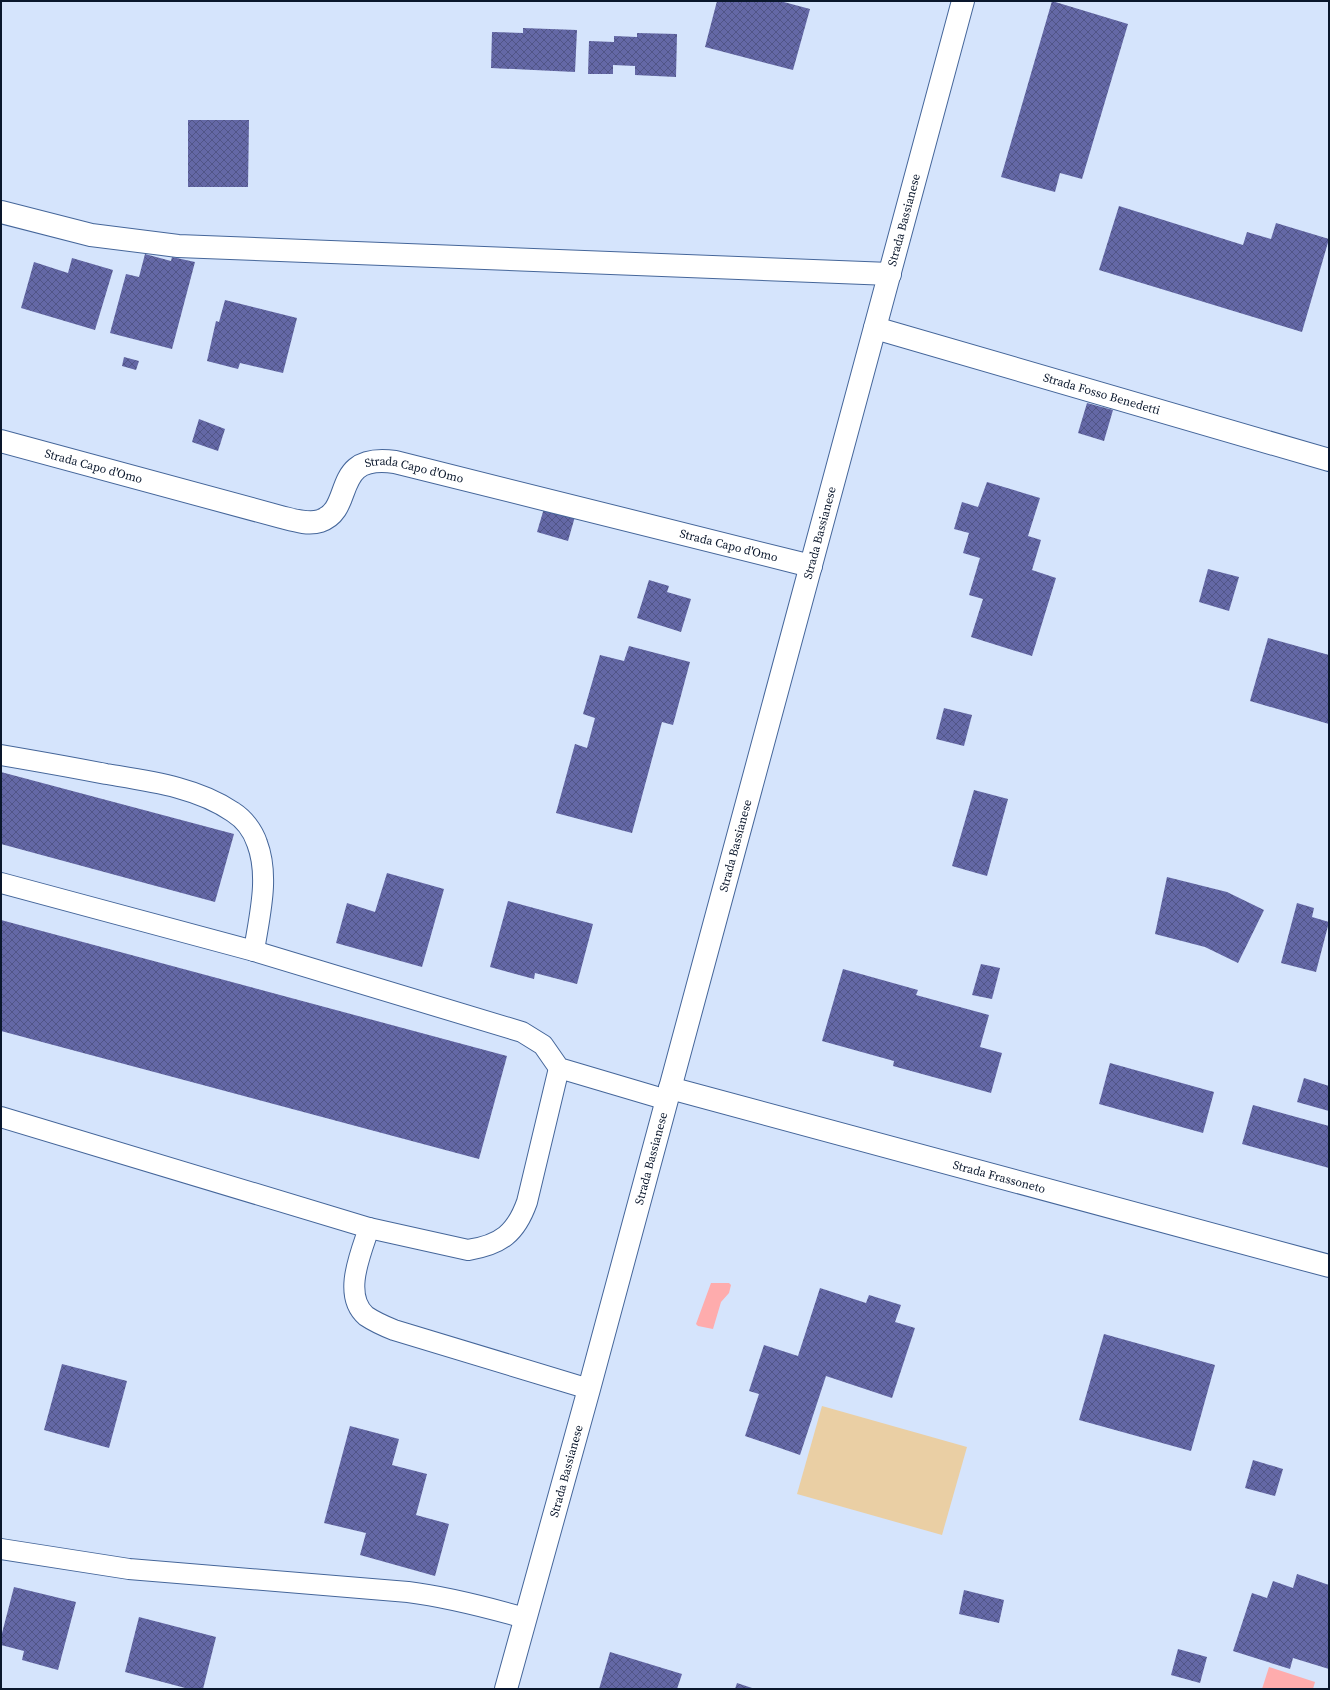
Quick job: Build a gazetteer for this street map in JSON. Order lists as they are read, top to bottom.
{
  "streets": {
    "street": [
      "Strada Bassianese",
      "Strada Fosso Benedetti",
      "Strada Capo d'Omo",
      "Strada Frassoneto"
    ]
  },
  "crossings": [
    ["Strada Bassianese", "Strada Fosso Benedetti"],
    ["Strada Bassianese", "Strada Capo d'Omo"],
    ["Strada Bassianese", "Strada Frassoneto"]
  ]
}
